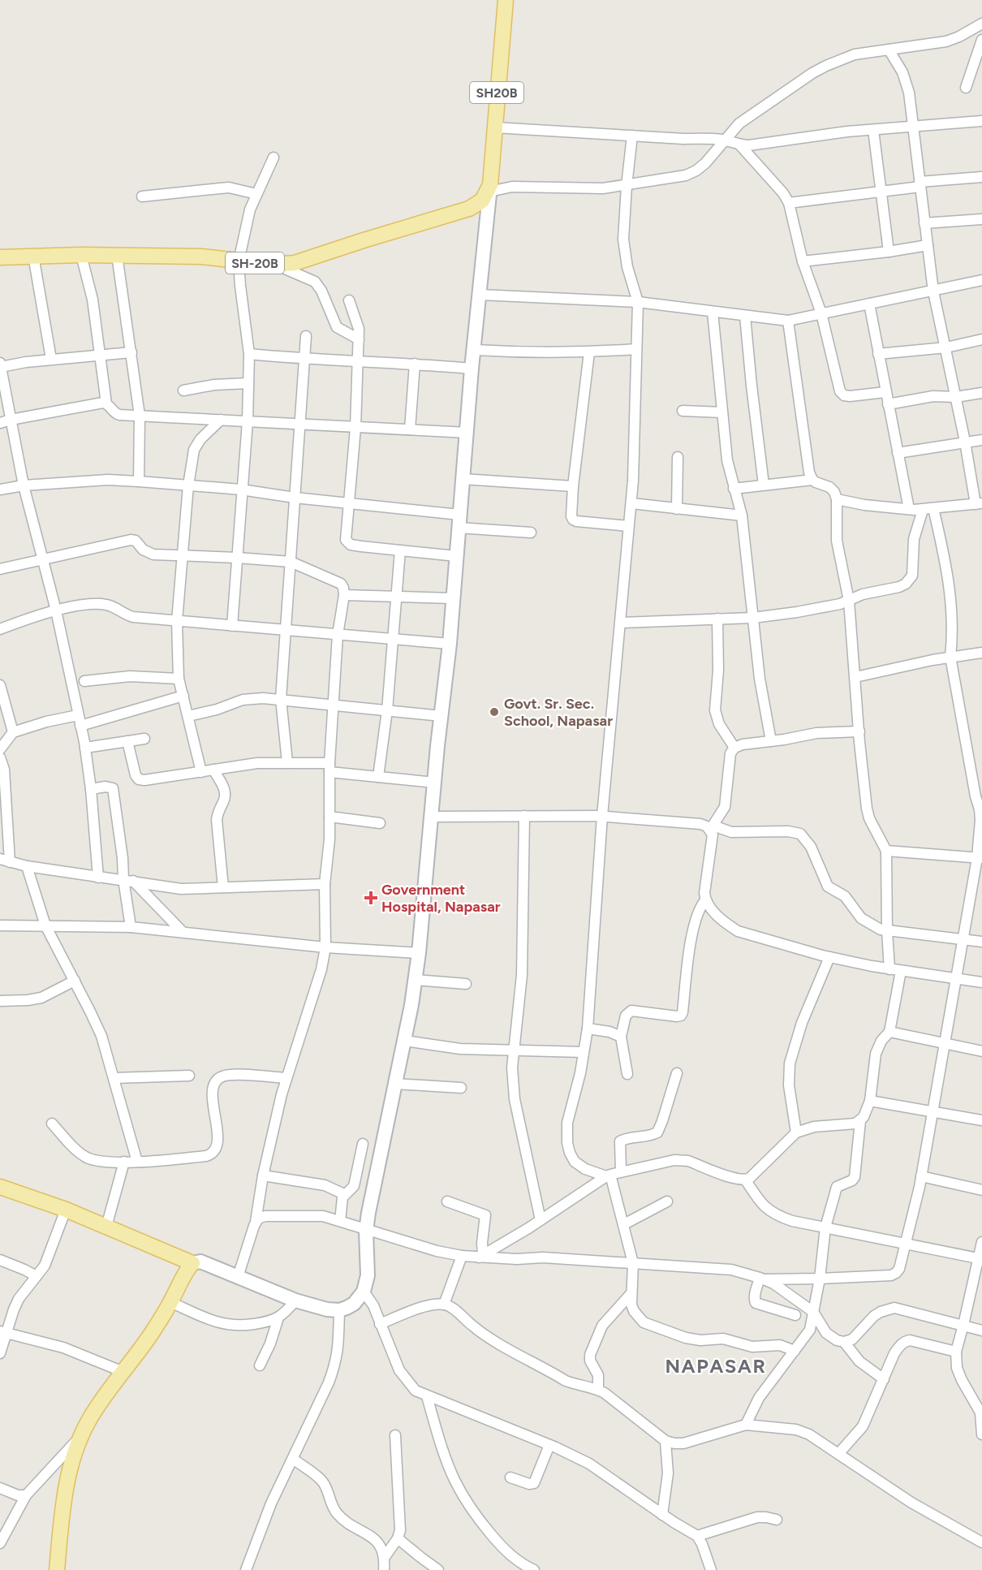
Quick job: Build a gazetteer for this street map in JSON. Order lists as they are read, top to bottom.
{
  "streets": {
    "main road": ["SH20B", "SH-20B"]
  },
  "crossings": [
    ["SH20B", "SH-20B"]
  ],
  "districts": ["NAPASAR"],
  "places": {
    "other": ["Govt. Sr. Sec. School, Napasar"],
    "health": ["Government Hospital, Napasar"]
  }
}
